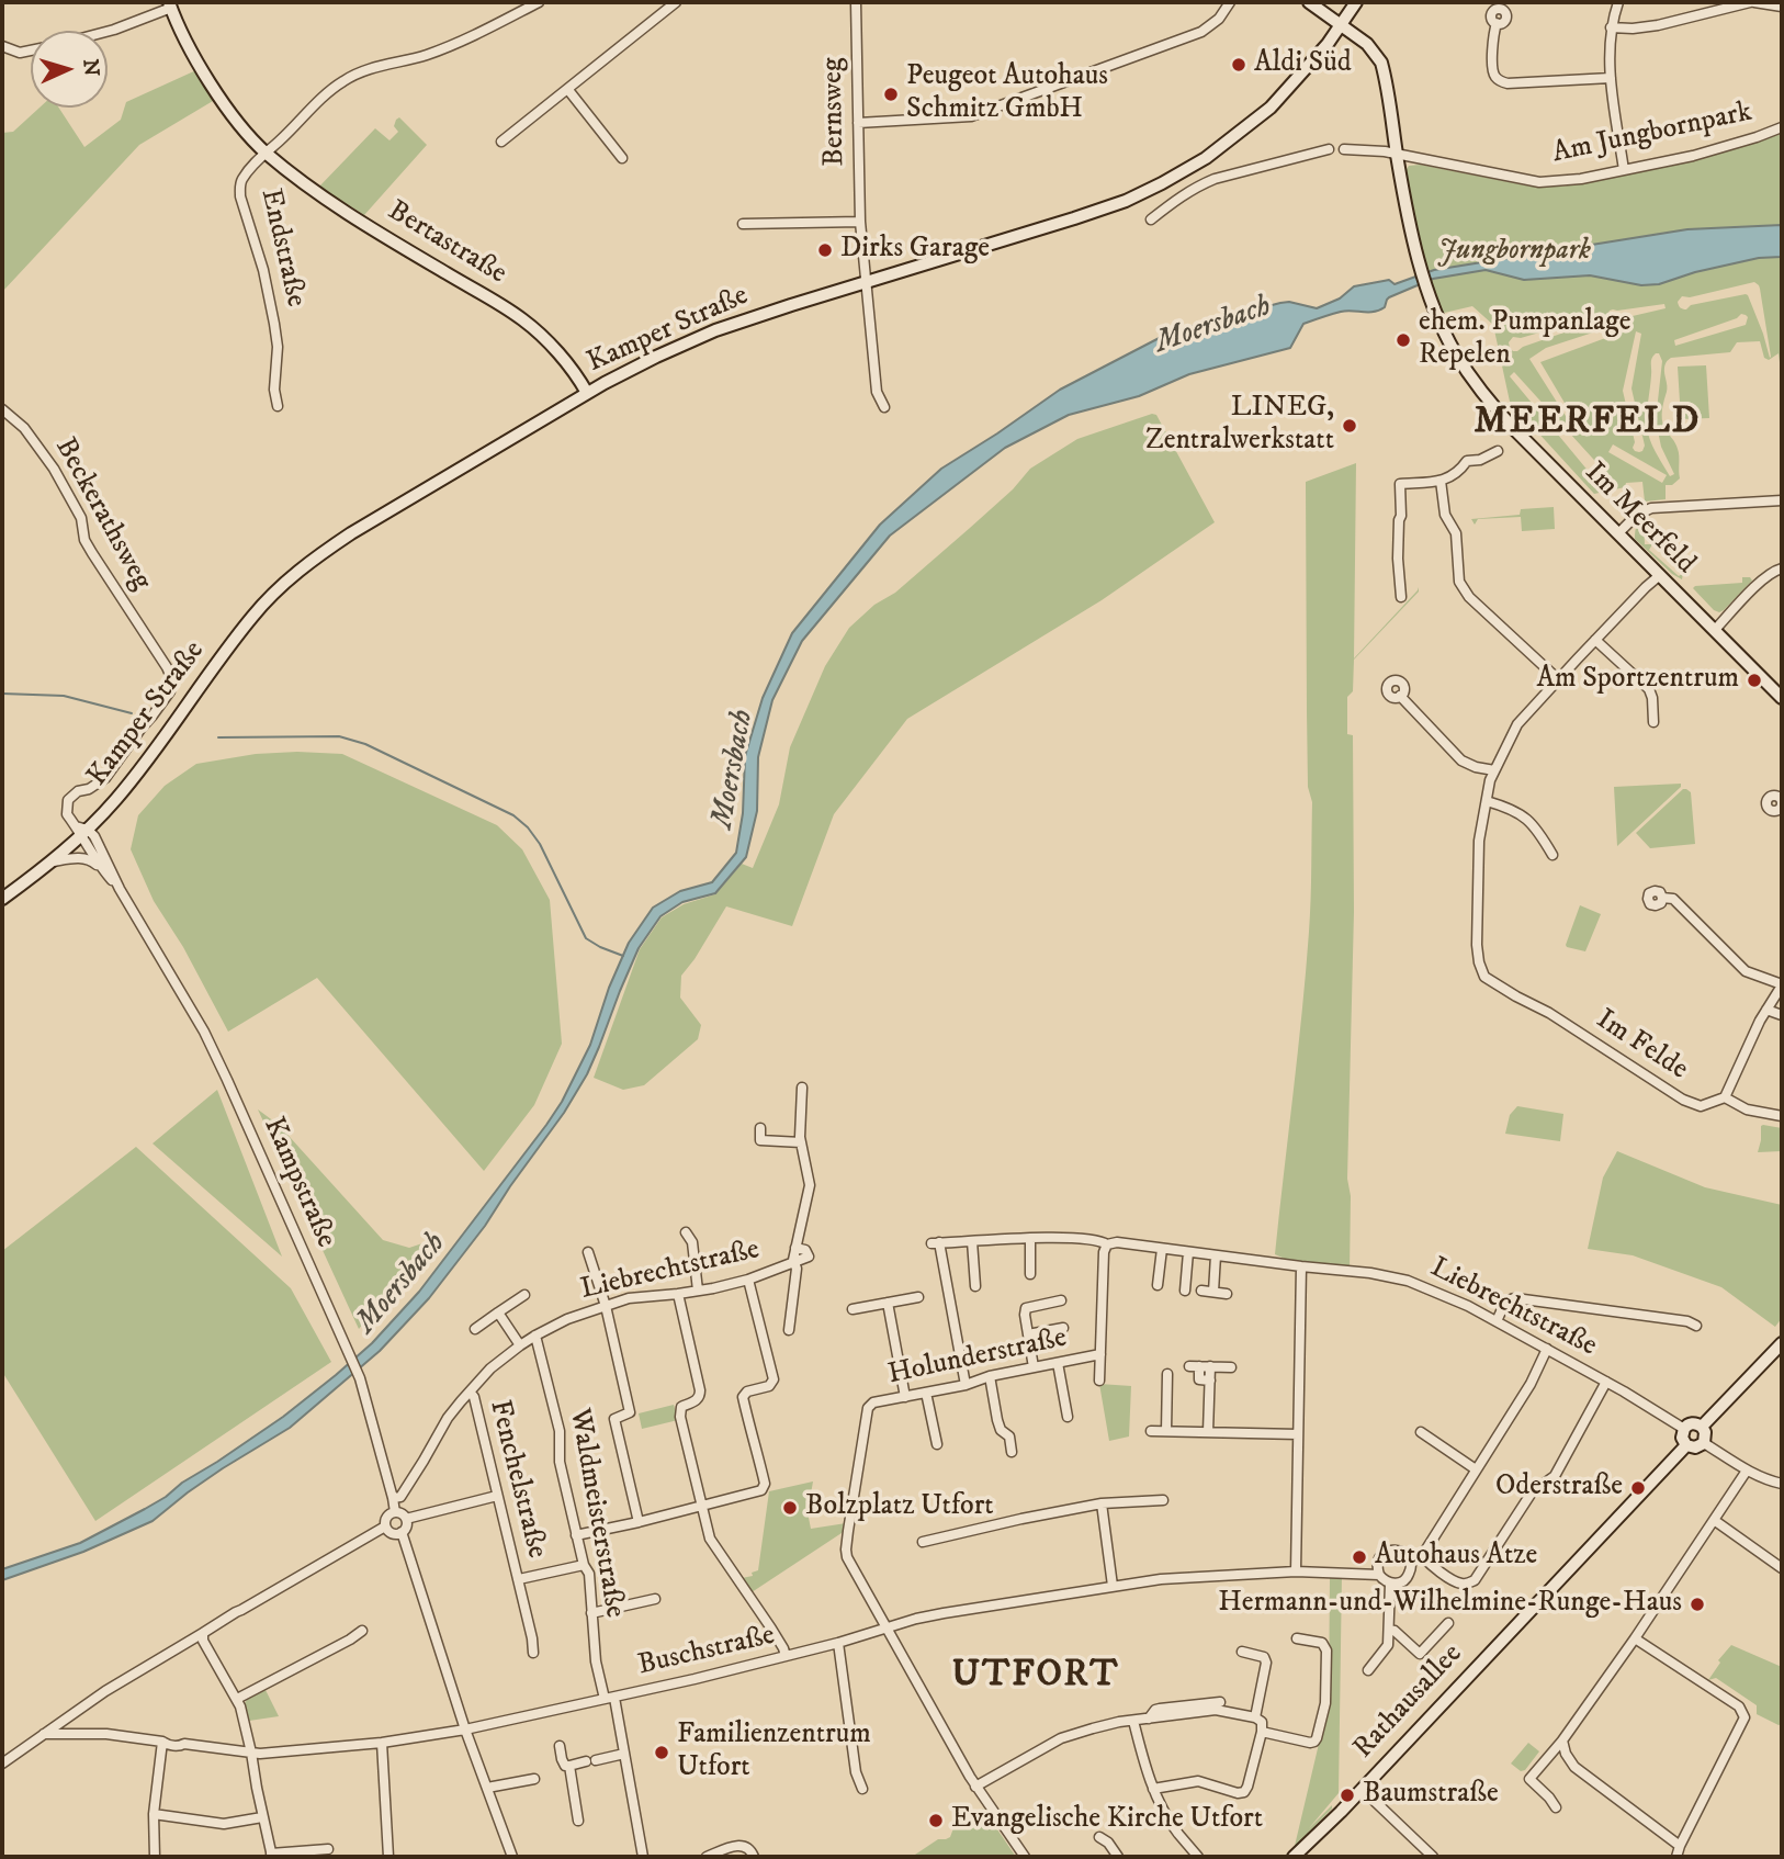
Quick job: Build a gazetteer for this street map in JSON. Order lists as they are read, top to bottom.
{
  "streets": {
    "street": [
      "Bernsweg",
      "Am Jungbornpark",
      "Bertastraße",
      "Endstraße",
      "Kamper Straße",
      "Beckerathsweg",
      "Im Meerfeld",
      "Im Felde",
      "Kampstraße",
      "Liebrechtstraße",
      "Holunderstraße",
      "Fenchelstraße",
      "Waldmeisterstraße",
      "Buschstraße",
      "Rathausallee"
    ]
  },
  "crossings": [
    ["Bernsweg", "Kamper Straße"],
    ["Am Jungbornpark", "Im Meerfeld"],
    ["Bertastraße", "Endstraße"],
    ["Bertastraße", "Kamper Straße"],
    ["Kamper Straße", "Beckerathsweg"],
    ["Kamper Straße", "Im Meerfeld"],
    ["Kamper Straße", "Kampstraße"],
    ["Beckerathsweg", "Kampstraße"],
    ["Im Meerfeld", "Im Felde"],
    ["Kampstraße", "Liebrechtstraße"],
    ["Liebrechtstraße", "Holunderstraße"],
    ["Liebrechtstraße", "Fenchelstraße"],
    ["Liebrechtstraße", "Waldmeisterstraße"],
    ["Liebrechtstraße", "Rathausallee"],
    ["Holunderstraße", "Buschstraße"],
    ["Fenchelstraße", "Waldmeisterstraße"],
    ["Waldmeisterstraße", "Buschstraße"]
  ],
  "districts": ["MEERFELD", "UTFORT"],
  "water": ["Moersbach"],
  "parks": ["Jungbornpark"],
  "places": [
    "Aldi Süd",
    "Peugeot Autohaus Schmitz GmbH",
    "Dirks Garage",
    "ehem. Pumpanlage Repelen",
    "LINEG, Zentralwerkstatt",
    "Am Sportzentrum",
    "Oderstraße",
    "Bolzplatz Utfort",
    "Autohaus Atze",
    "Hermann-und-Wilhelmine-Runge-Haus",
    "Familienzentrum Utfort",
    "Baumstraße",
    "Evangelische Kirche Utfort"
  ],
  "north": "right"
}
